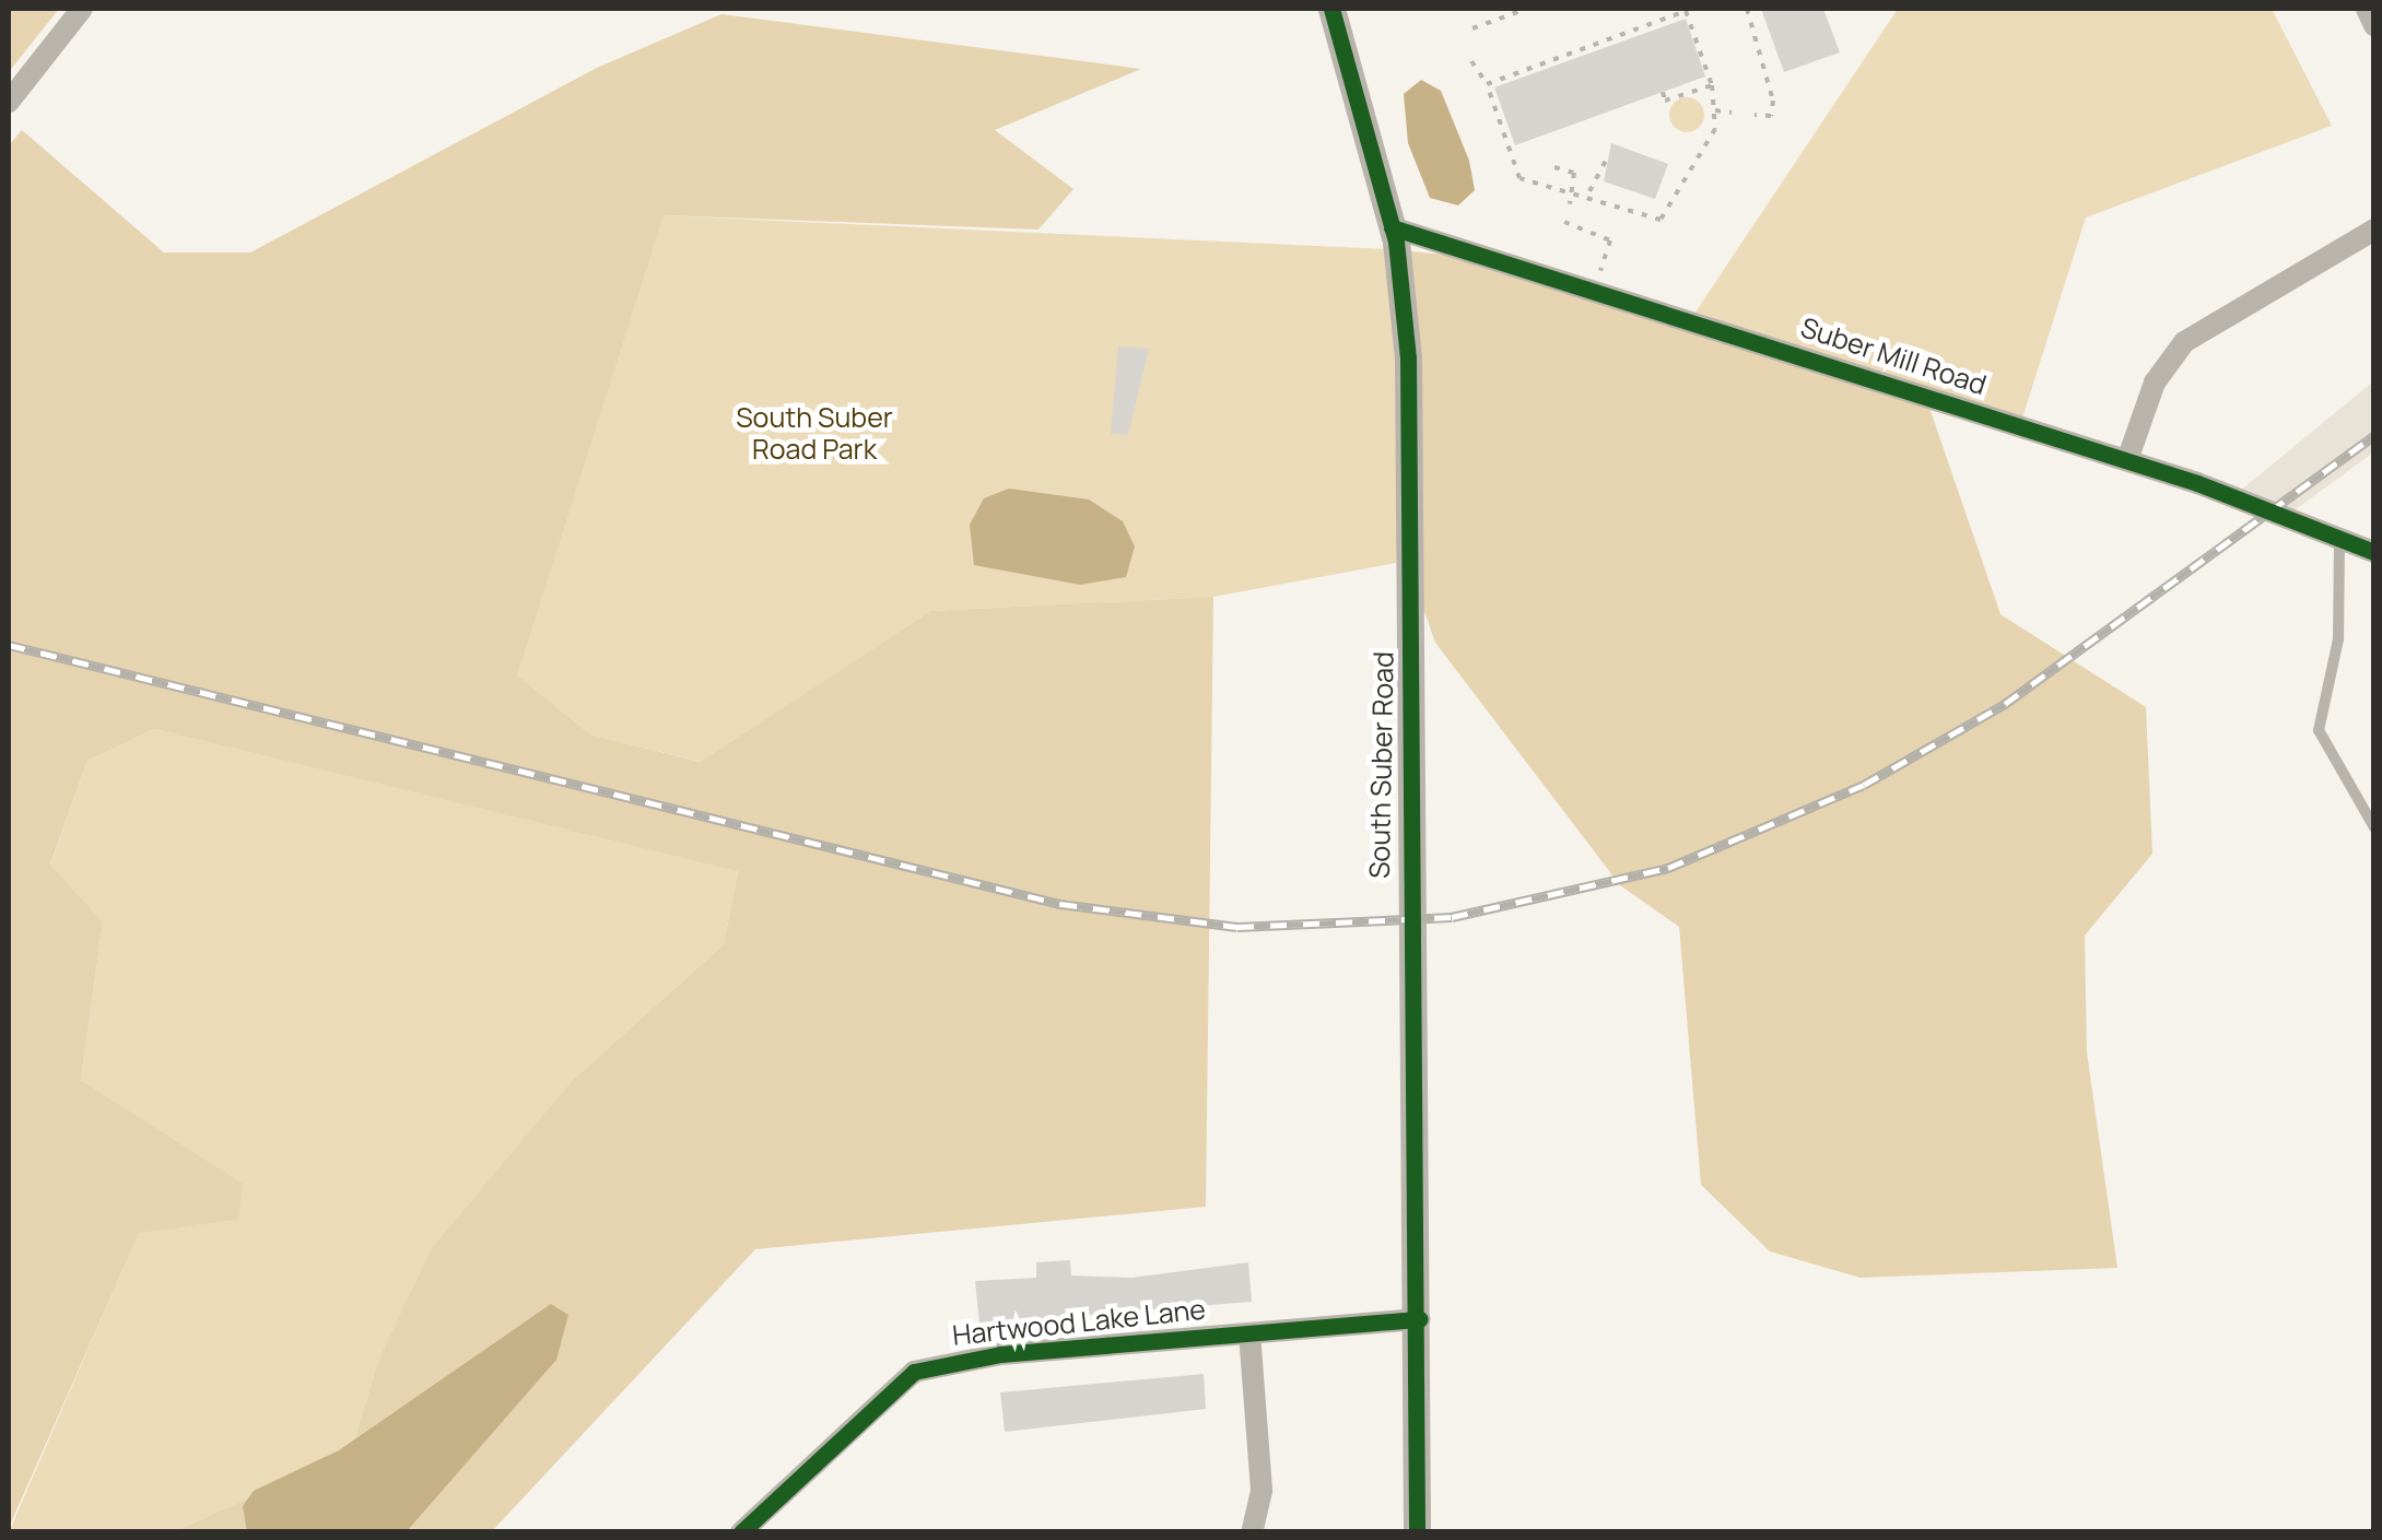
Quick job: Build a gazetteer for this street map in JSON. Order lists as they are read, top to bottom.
{
  "streets": {
    "street": ["Suber Mill Road", "South Suber Road", "Hartwood Lake Lane"]
  },
  "crossings": [
    ["Suber Mill Road", "South Suber Road"],
    ["South Suber Road", "Hartwood Lake Lane"]
  ],
  "parks": ["South Suber Road Park"]
}
